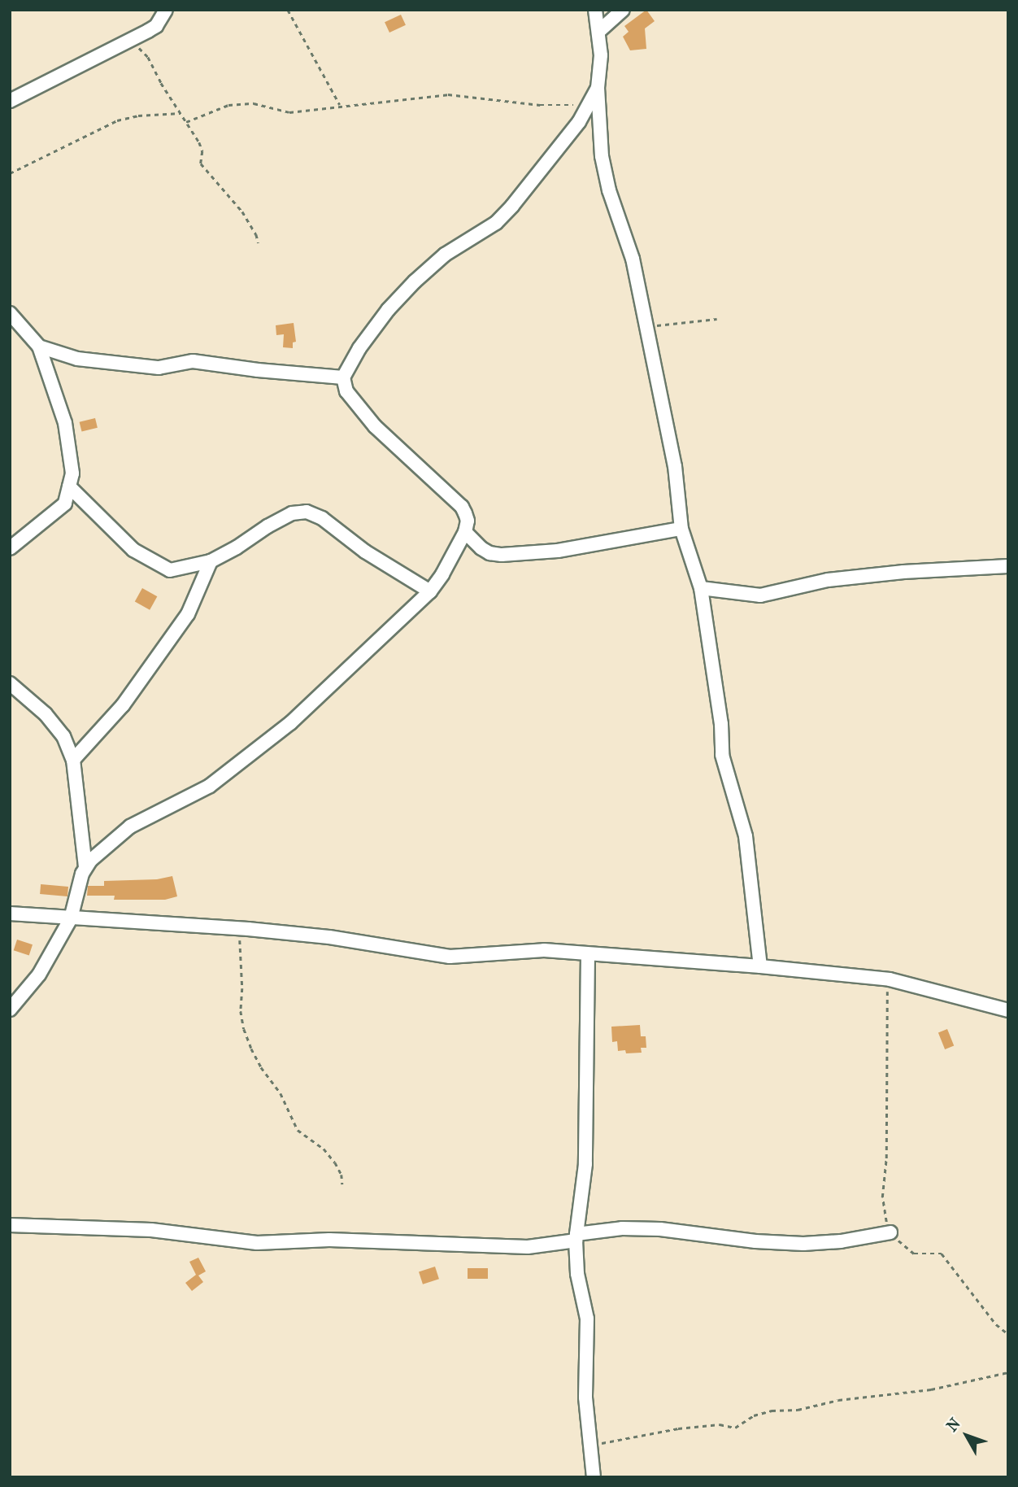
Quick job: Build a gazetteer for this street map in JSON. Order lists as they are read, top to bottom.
{
  "north": "top left"
}
